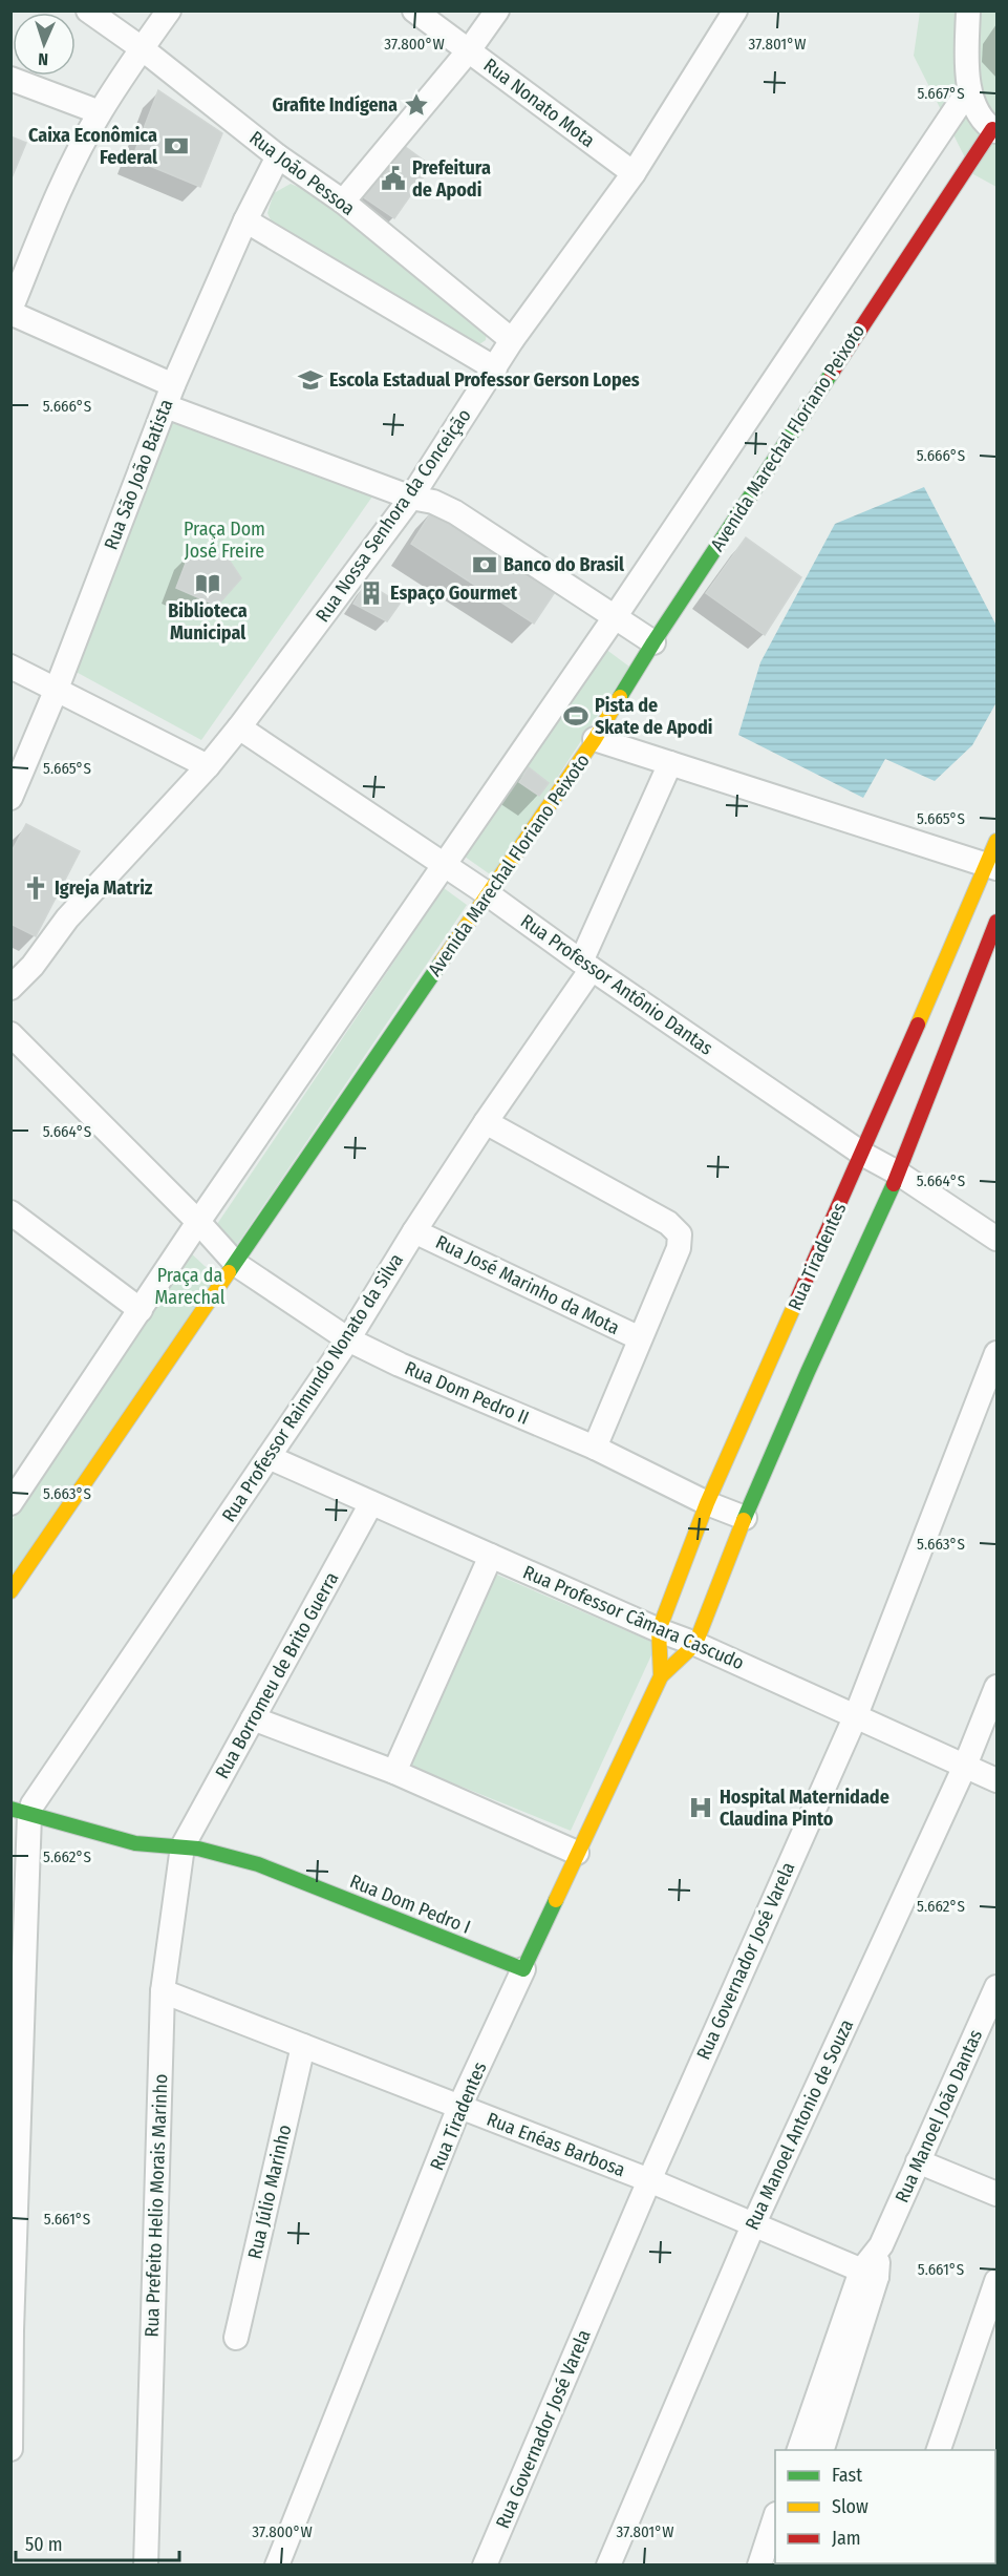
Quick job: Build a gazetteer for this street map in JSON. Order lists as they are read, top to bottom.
{
  "streets": {
    "street": [
      "Rua Nonato Mota",
      "Rua João Pessoa",
      "Avenida Marechal Floriano Peixoto",
      "Rua São João Batista",
      "Rua Nossa Senhora da Conceição",
      "Rua Professor Antônio Dantas",
      "Rua Tiradentes",
      "Rua José Marinho da Mota",
      "Rua Professor Raimundo Nonato da Silva",
      "Rua Dom Pedro II",
      "Rua Professor Câmara Cascudo",
      "Rua Borromeu de Brito Guerra",
      "Rua Dom Pedro I",
      "Rua Governador José Varela",
      "Rua Manoel João Dantas",
      "Rua Manoel Antonio de Souza",
      "Rua Enéas Barbosa",
      "Rua Júlio Marinho",
      "Rua Prefeito Helio Morais Marinho"
    ]
  },
  "crossings": [
    ["Rua Nonato Mota", "Rua Nossa Senhora da Conceição"],
    ["Rua João Pessoa", "Rua São João Batista"],
    ["Rua João Pessoa", "Rua Nossa Senhora da Conceição"],
    ["Avenida Marechal Floriano Peixoto", "Rua Professor Antônio Dantas"],
    ["Avenida Marechal Floriano Peixoto", "Rua Dom Pedro II"],
    ["Rua Nossa Senhora da Conceição", "Rua Professor Antônio Dantas"],
    ["Rua Professor Antônio Dantas", "Rua Tiradentes"],
    ["Rua Professor Antônio Dantas", "Rua Professor Raimundo Nonato da Silva"],
    ["Rua Tiradentes", "Rua Dom Pedro II"],
    ["Rua Tiradentes", "Rua Professor Câmara Cascudo"],
    ["Rua Tiradentes", "Rua Dom Pedro I"],
    ["Rua Tiradentes", "Rua Enéas Barbosa"],
    ["Rua José Marinho da Mota", "Rua Professor Raimundo Nonato da Silva"],
    ["Rua Professor Raimundo Nonato da Silva", "Rua Dom Pedro II"],
    ["Rua Professor Raimundo Nonato da Silva", "Rua Professor Câmara Cascudo"],
    ["Rua Professor Raimundo Nonato da Silva", "Rua Dom Pedro I"],
    ["Rua Professor Câmara Cascudo", "Rua Borromeu de Brito Guerra"],
    ["Rua Professor Câmara Cascudo", "Rua Governador José Varela"],
    ["Rua Professor Câmara Cascudo", "Rua Manoel Antonio de Souza"],
    ["Rua Borromeu de Brito Guerra", "Rua Dom Pedro I"],
    ["Rua Borromeu de Brito Guerra", "Rua Prefeito Helio Morais Marinho"],
    ["Rua Dom Pedro I", "Rua Prefeito Helio Morais Marinho"],
    ["Rua Governador José Varela", "Rua Enéas Barbosa"],
    ["Rua Manoel João Dantas", "Rua Enéas Barbosa"],
    ["Rua Manoel Antonio de Souza", "Rua Enéas Barbosa"],
    ["Rua Enéas Barbosa", "Rua Júlio Marinho"],
    ["Rua Enéas Barbosa", "Rua Prefeito Helio Morais Marinho"]
  ],
  "parks": ["Praça Dom José Freire", "Praça da Marechal"],
  "places": {
    "place": ["Grafite Indígena"],
    "bank": ["Caixa Econômica Federal", "Banco do Brasil"],
    "public building": ["Prefeitura de Apodi"],
    "school or university": ["Escola Estadual Professor Gerson Lopes"],
    "library": ["Biblioteca Municipal"],
    "building": ["Espaço Gourmet"],
    "sports": ["Pista de Skate de Apodi"],
    "church": ["Igreja Matriz"],
    "hospital": ["Hospital Maternidade Claudina Pinto"]
  },
  "legend": ["Fast", "Slow", "Jam"],
  "scale_bar": "50 m",
  "north": "bottom",
  "coordinates": [
    "37.800°W",
    "37.801°W",
    "5.667°S",
    "5.666°S",
    "5.665°S",
    "5.664°S",
    "5.663°S",
    "5.662°S",
    "5.661°S"
  ]
}
